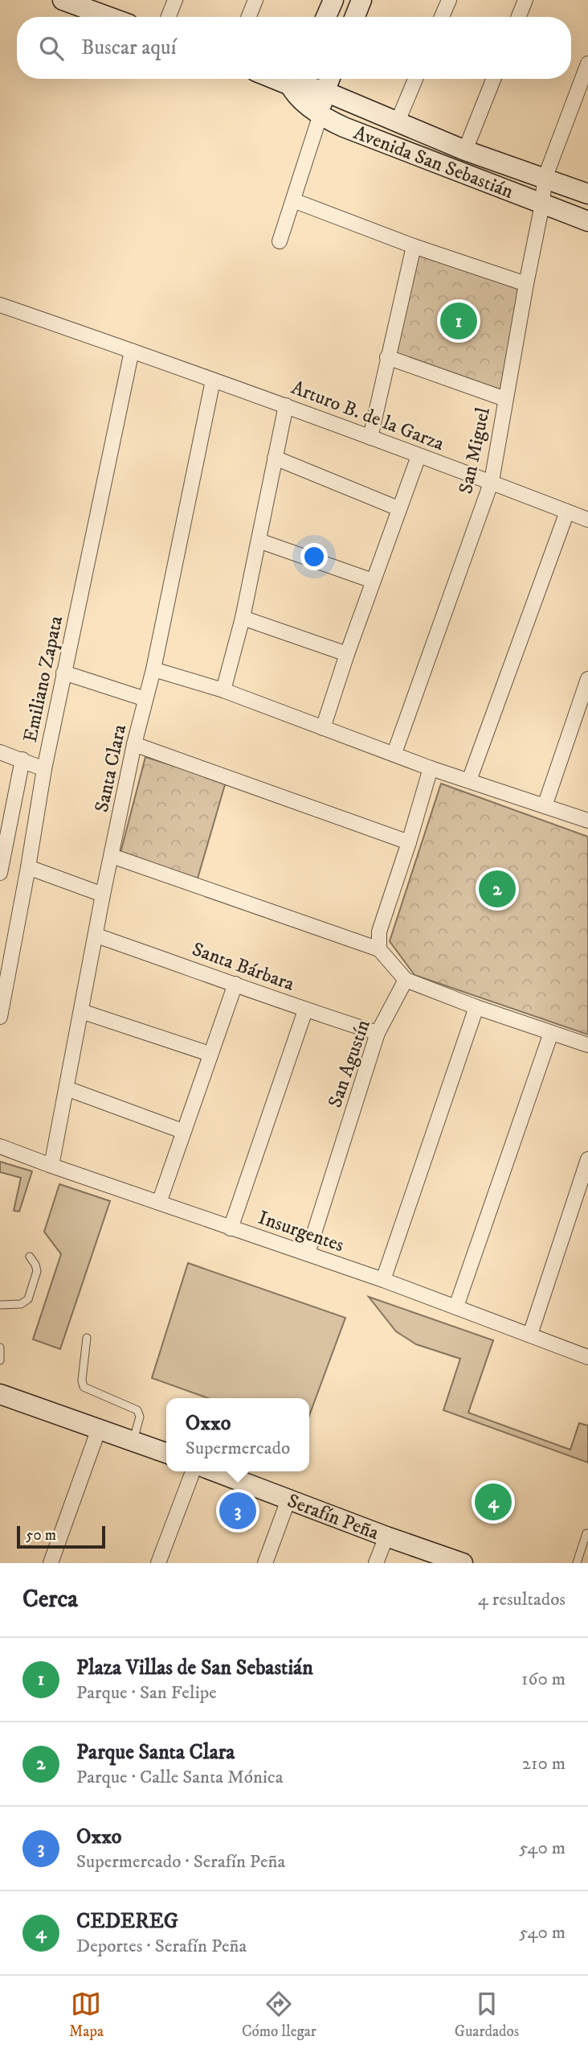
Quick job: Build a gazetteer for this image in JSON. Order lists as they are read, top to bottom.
{
  "streets": {
    "main road": ["Avenida San Sebastián", "Serafín Peña"],
    "street": [
      "Arturo B. de la Garza",
      "San Miguel",
      "Emiliano Zapata",
      "Santa Clara",
      "Santa Bárbara",
      "San Agustín",
      "Insurgentes"
    ]
  },
  "crossings": [
    ["Avenida San Sebastián", "San Miguel"],
    ["Arturo B. de la Garza", "San Miguel"],
    ["Arturo B. de la Garza", "Emiliano Zapata"],
    ["Arturo B. de la Garza", "Santa Clara"],
    ["Santa Clara", "Santa Bárbara"],
    ["Santa Clara", "Insurgentes"],
    ["Santa Bárbara", "San Agustín"],
    ["San Agustín", "Insurgentes"]
  ],
  "scale_bar": "50 m",
  "page": {
    "search": "Buscar aquí",
    "pins": [
      "1",
      "2",
      "4",
      "3"
    ],
    "popup": ["Oxxo", "Supermercado"],
    "scale": "50 m",
    "heading": ["Cerca", "4 resultados"],
    "list": [
      {
        "mark": "1",
        "name": "Plaza Villas de San Sebastián",
        "note": "Parque · San Felipe",
        "value": "160 m"
      },
      {
        "mark": "2",
        "name": "Parque Santa Clara",
        "note": "Parque · Calle Santa Mónica",
        "value": "210 m"
      },
      {
        "mark": "3",
        "name": "Oxxo",
        "note": "Supermercado · Serafín Peña",
        "value": "540 m"
      },
      {
        "mark": "4",
        "name": "CEDEREG",
        "note": "Deportes · Serafín Peña",
        "value": "540 m"
      }
    ],
    "nav": ["Mapa", "Cómo llegar", "Guardados"]
  }
}
